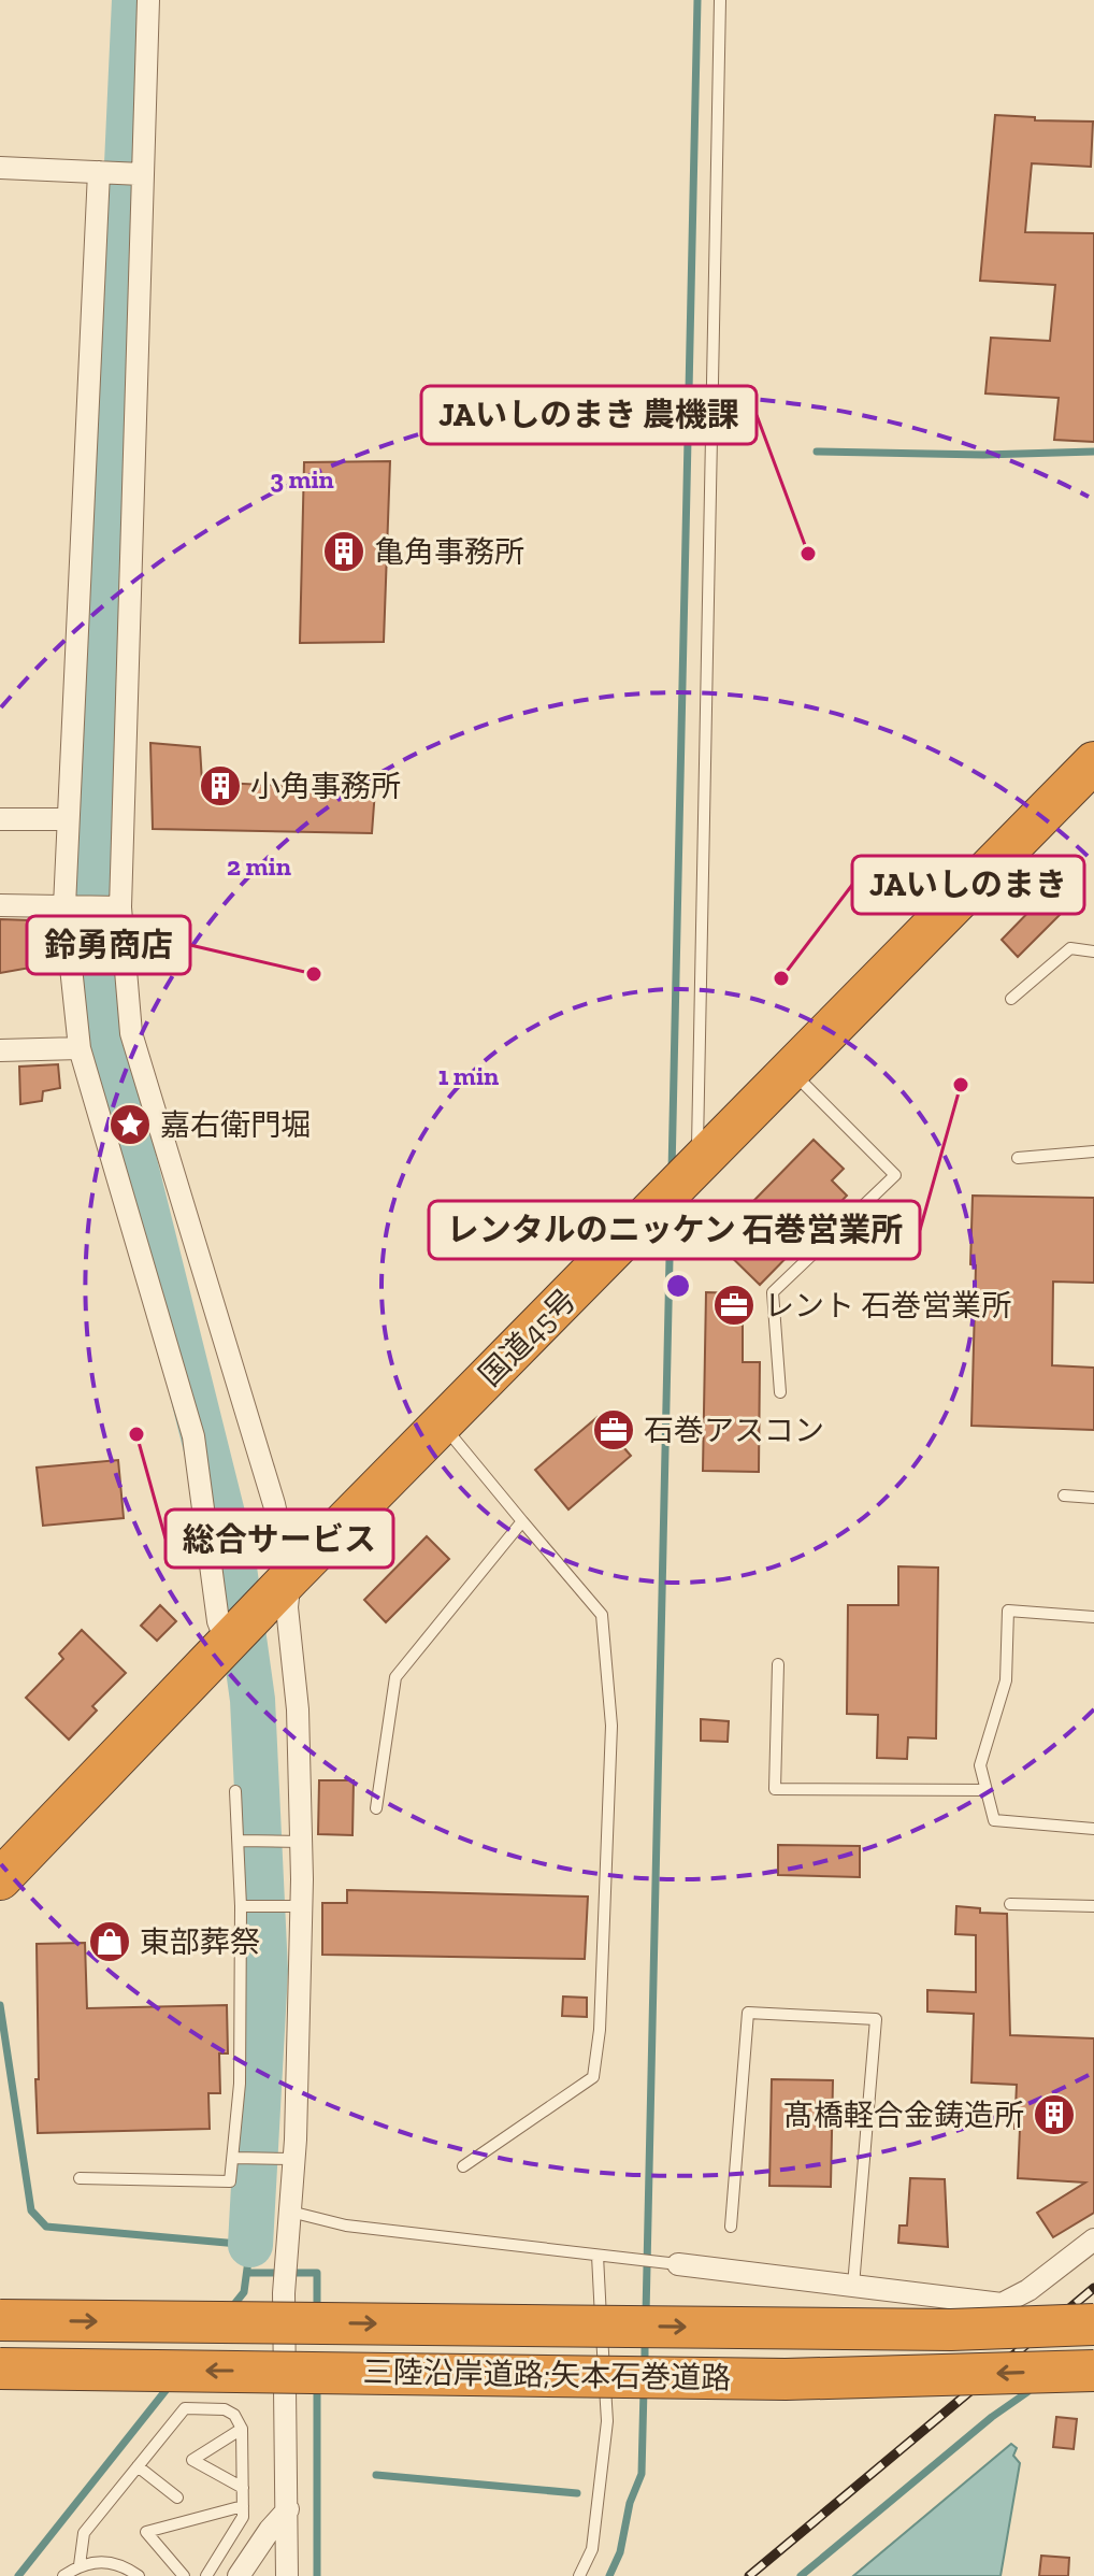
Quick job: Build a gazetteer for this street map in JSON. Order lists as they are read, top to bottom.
{
  "streets": {
    "highway": ["国道45号", "三陸沿岸道路;矢本石巻道路"]
  },
  "places": {
    "building": ["亀角事務所", "小角事務所", "髙橋軽合金鋳造所"],
    "other": [
      "JAいしのまき 農機課",
      "鈴勇商店",
      "JAいしのまき",
      "レンタルのニッケン 石巻営業所",
      "総合サービス"
    ],
    "place": ["嘉右衛門堀"],
    "office": ["レント 石巻営業所", "石巻アスコン"],
    "shop": ["東部葬祭"]
  },
  "rings": ["3 min", "2 min", "1 min"]
}
